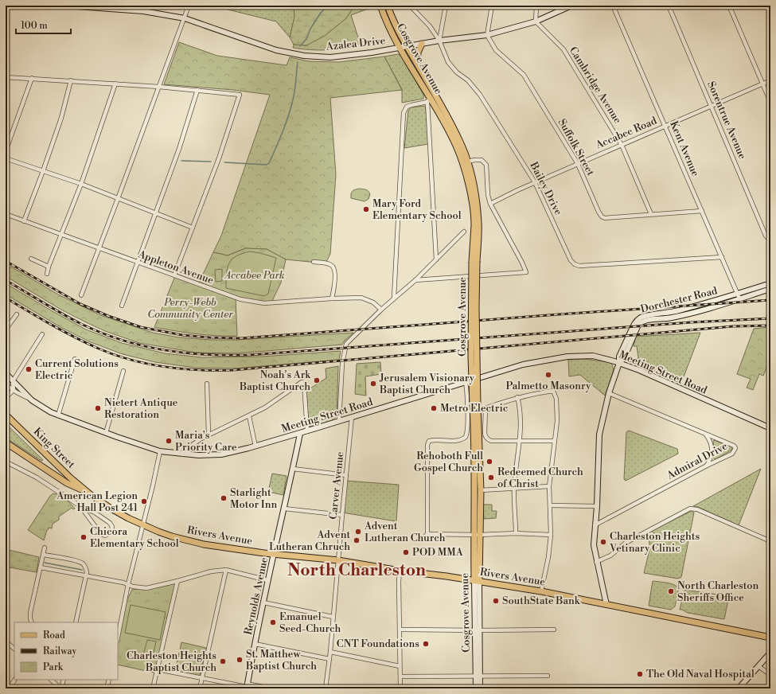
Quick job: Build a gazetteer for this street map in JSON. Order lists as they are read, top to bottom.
{
  "streets": {
    "main road": ["Cosgrove Avenue", "King Street", "Rivers Avenue"],
    "street": [
      "Azalea Drive",
      "Cambridge Avenue",
      "Sorentrue Avenue",
      "Accabee Road",
      "Suffolk Street",
      "Kent Avenue",
      "Bailey Drive",
      "Appleton Avenue",
      "Dorchester Road",
      "Meeting Street Road",
      "Admiral Drive",
      "Carver Avenue",
      "Reynolds Avenue"
    ]
  },
  "crossings": [
    ["Azalea Drive", "Cosgrove Avenue"],
    ["Azalea Drive", "Cambridge Avenue"],
    ["Azalea Drive", "Suffolk Street"],
    ["Azalea Drive", "Bailey Drive"],
    ["Cosgrove Avenue", "Rivers Avenue"],
    ["Cambridge Avenue", "Accabee Road"],
    ["Cambridge Avenue", "Suffolk Street"],
    ["Sorentrue Avenue", "Accabee Road"],
    ["Accabee Road", "Suffolk Street"],
    ["Accabee Road", "Kent Avenue"],
    ["Accabee Road", "Bailey Drive"],
    ["Suffolk Street", "Kent Avenue"],
    ["Kent Avenue", "Bailey Drive"],
    ["Kent Avenue", "Dorchester Road"],
    ["Dorchester Road", "Meeting Street Road"],
    ["Dorchester Road", "Admiral Drive"],
    ["Dorchester Road", "Rivers Avenue"],
    ["Meeting Street Road", "Carver Avenue"],
    ["Meeting Street Road", "Reynolds Avenue"],
    ["King Street", "Rivers Avenue"],
    ["Carver Avenue", "Rivers Avenue"],
    ["Rivers Avenue", "Reynolds Avenue"]
  ],
  "districts": ["North Charleston"],
  "parks": ["Accabee Park", "Perry-Webb Community Center"],
  "places": [
    "Mary Ford Elementary School",
    "Current Solutions Electric",
    "Palmetto Masonry",
    "Noah's Ark Baptist Church",
    "Jerusalem Visionary Baptist Church",
    "Nietert Antique Restoration",
    "Metro Electric",
    "Maria's Priority Care",
    "Rehoboth Full Gospel Church",
    "Redeemed Church of Christ",
    "Starlight Motor Inn",
    "American Legion Hall Post 241",
    "Advent Lutheran Church",
    "Chicora Elementary School",
    "Advent Lutheran Chruch",
    "Charleston Heights Vetinary Clinic",
    "POD MMA",
    "North Charleston Sheriffs Office",
    "SouthState Bank",
    "Emanuel Seed-Church",
    "CNT Foundations",
    "St. Matthew Baptist Church",
    "Charleston Heights Baptist Church",
    "The Old Naval Hospital"
  ],
  "legend": ["Road", "Railway", "Park"],
  "scale_bar": "100 m"
}
